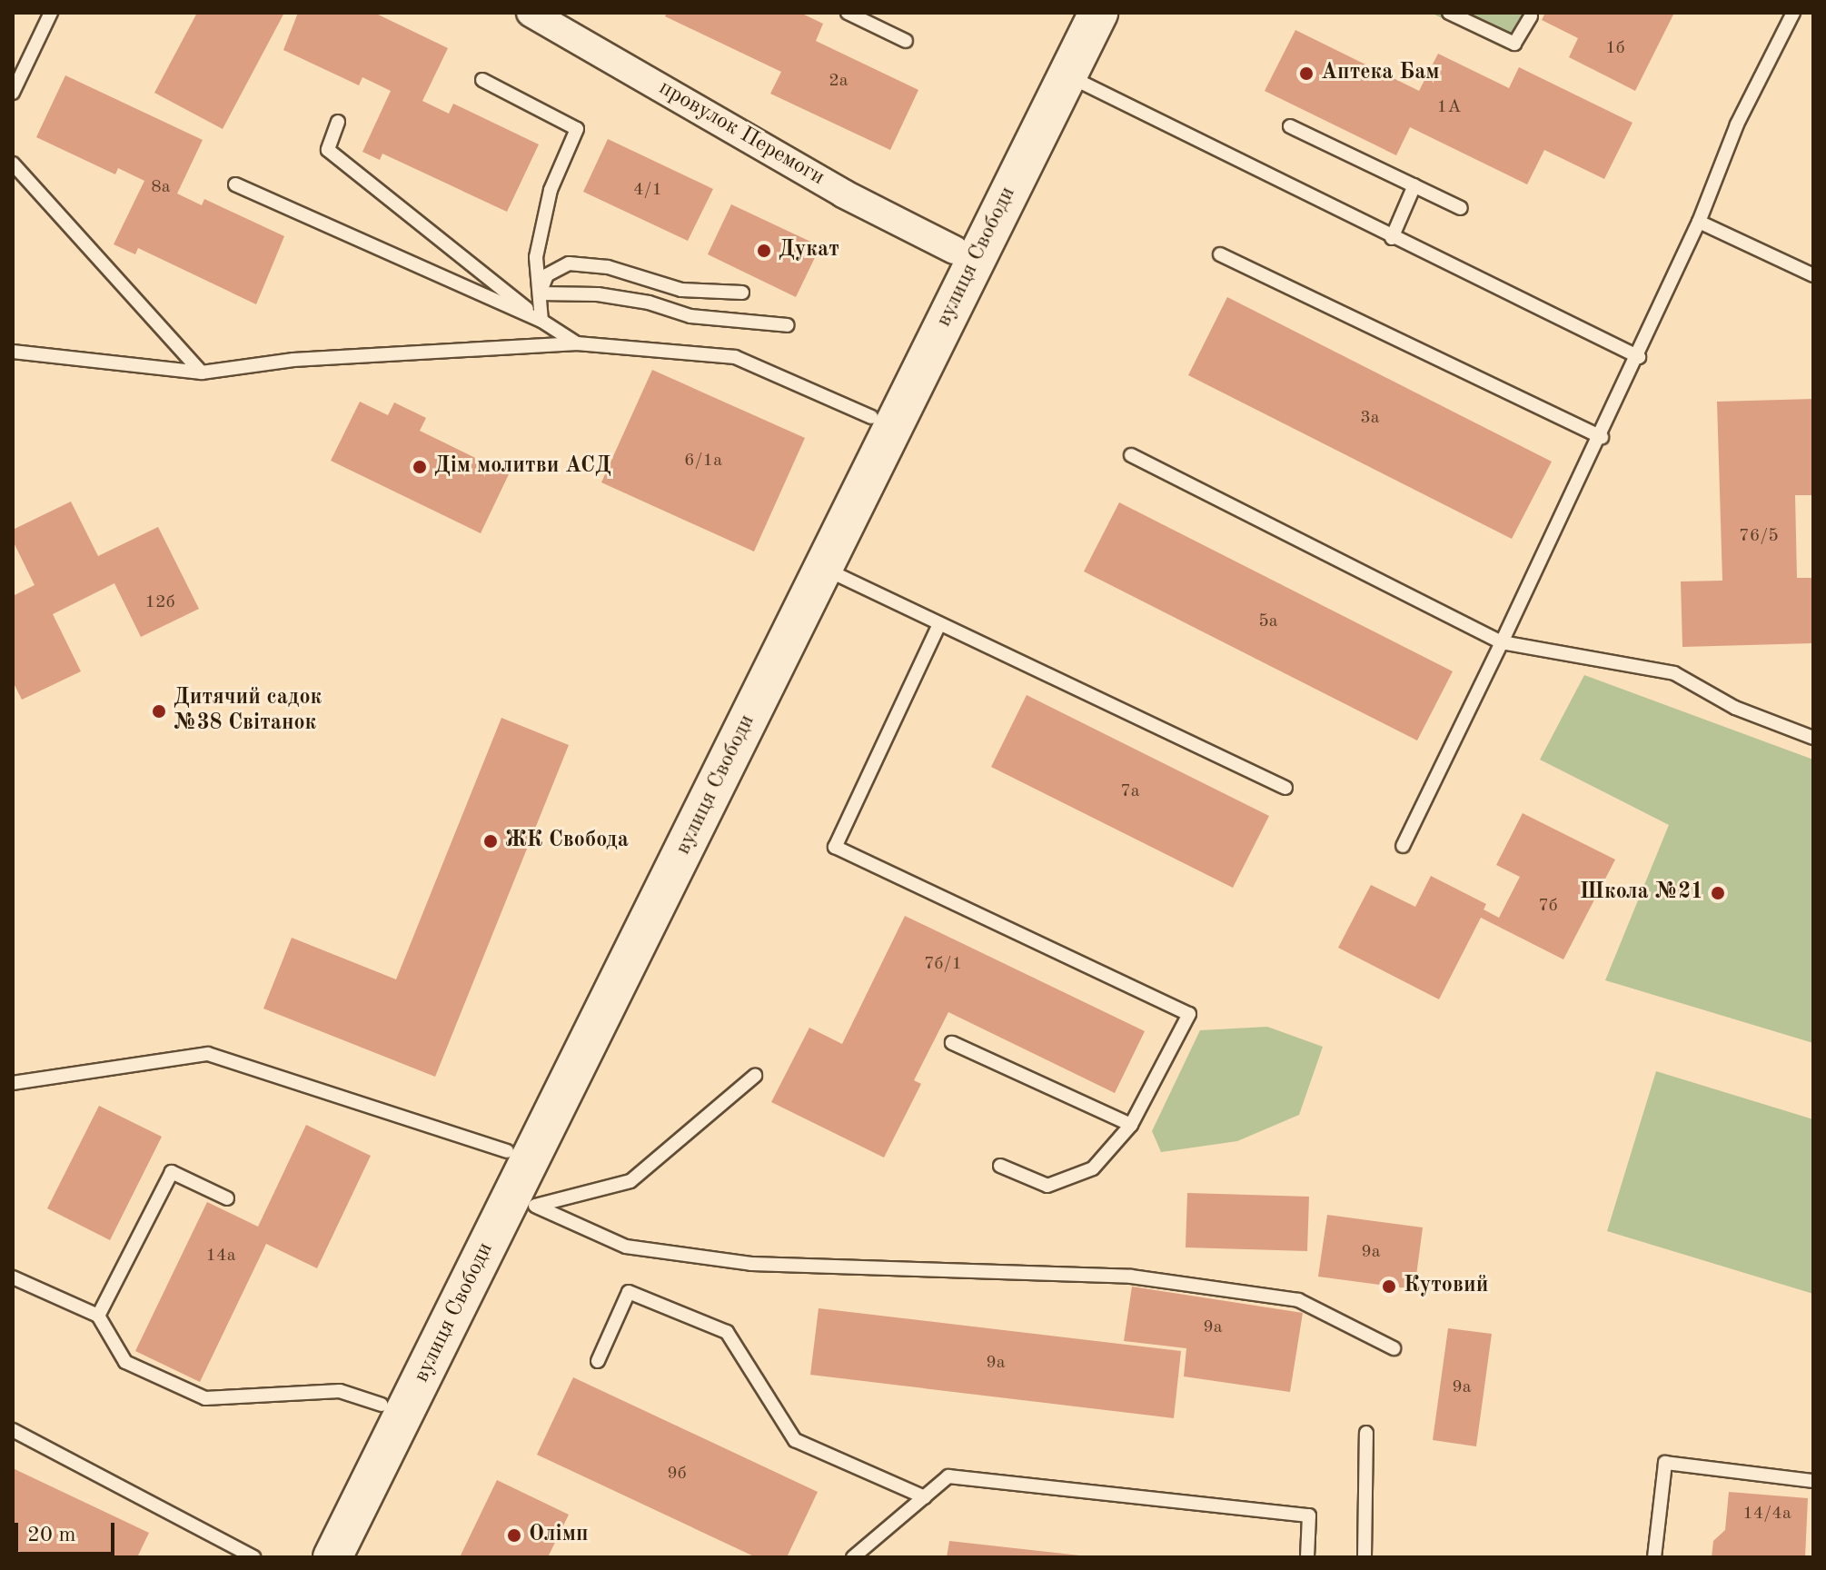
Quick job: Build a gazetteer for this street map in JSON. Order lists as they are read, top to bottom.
{
  "streets": {
    "main road": ["вулиця Свободи"],
    "street": ["провулок Перемоги"]
  },
  "crossings": [
    ["провулок Перемоги", "вулиця Свободи"]
  ],
  "places": [
    "Аптека Бам",
    "Дукат",
    "Дім молитви АСД",
    "Дитячий садок №38 Світанок",
    "ЖК Свобода",
    "Школа №21",
    "Кутовий",
    "Олімп"
  ],
  "house_numbers": [
    "1б",
    "2а",
    "1А",
    "8а",
    "4/1",
    "3а",
    "6/1а",
    "76/5",
    "12б",
    "5а",
    "7а",
    "7б",
    "7б/1",
    "9а",
    "14а",
    "9а",
    "9а",
    "9а",
    "9б",
    "14/4а"
  ],
  "scale_bar": "20 m"
}
